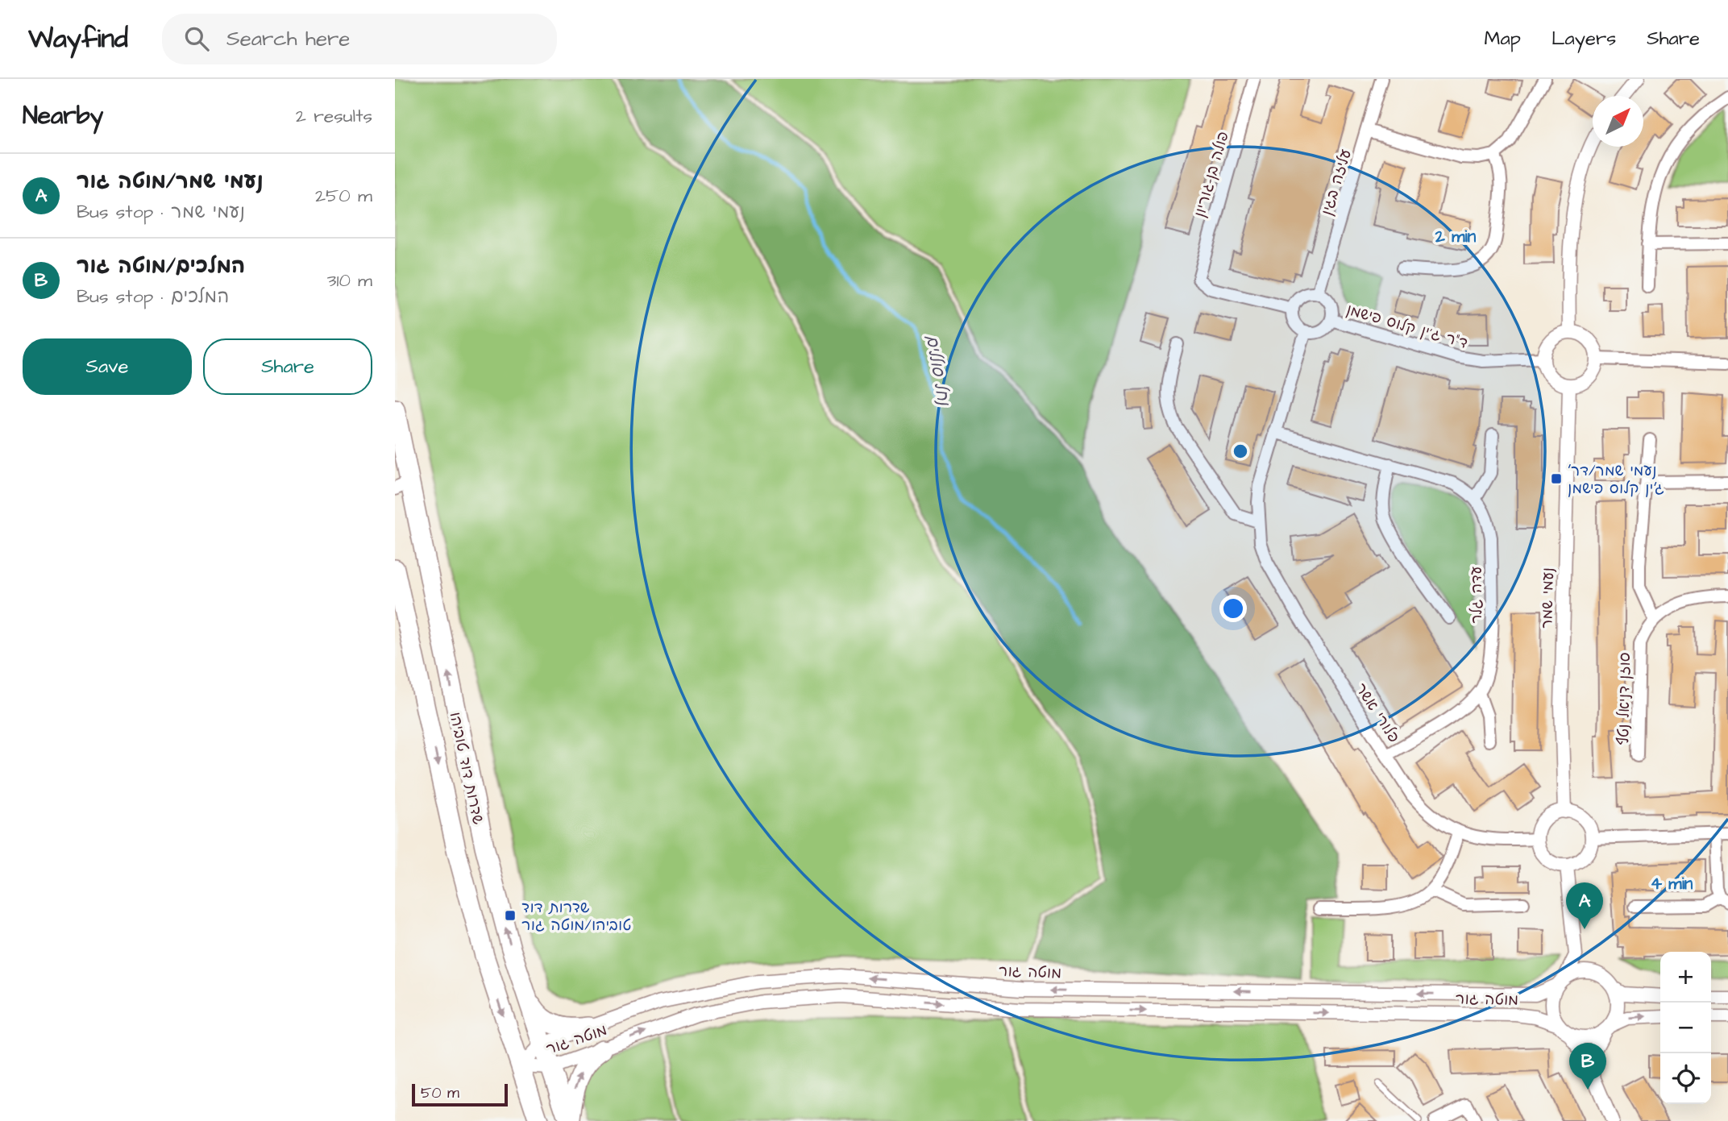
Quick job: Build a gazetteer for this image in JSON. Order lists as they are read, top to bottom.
{
  "streets": {
    "highway": ["שדרות דוד טוביהו"],
    "street": [
      "פולה בן-גוריון",
      "עליזה בגין",
      "ד\"ר ג'ין קלוס פישמן",
      "עדה גלר",
      "נעמי שמר",
      "סוזן דניאל נטף",
      "פלורי אשר",
      "מוטה גור"
    ]
  },
  "crossings": [
    ["פולה בן-גוריון", "עליזה בגין"],
    ["פולה בן-גוריון", "ד\"ר ג'ין קלוס פישמן"],
    ["פולה בן-גוריון", "פלורי אשר"],
    ["עליזה בגין", "ד\"ר ג'ין קלוס פישמן"],
    ["עליזה בגין", "פלורי אשר"],
    ["ד\"ר ג'ין קלוס פישמן", "נעמי שמר"],
    ["ד\"ר ג'ין קלוס פישמן", "פלורי אשר"],
    ["עדה גלר", "פלורי אשר"],
    ["נעמי שמר", "פלורי אשר"],
    ["שדרות דוד טוביהו", "מוטה גור"]
  ],
  "water": ["נחל סוללים"],
  "places": {
    "transit": ["נעמי שמר/דר׳ ג׳ין קלוס פישמן", "שדרות דוד טוביהו/מוטה גור"]
  },
  "scale_bar": "50 m",
  "north": "top right",
  "page": {
    "header": "Wayfind",
    "search": "Search here",
    "nav": ["Map", "Layers", "Share"],
    "heading": ["Nearby", "2 results"],
    "list": [
      {
        "mark": "A",
        "name": "נעמי שמר/מוטה גור",
        "note": "Bus stop · נעמי שמר",
        "value": "250 m"
      },
      {
        "mark": "B",
        "name": "המלכים/מוטה גור",
        "note": "Bus stop · המלכים",
        "value": "310 m"
      }
    ],
    "buttons": ["Save", "Share"],
    "pins": ["A", "B"],
    "map_buttons": ["+", "−"],
    "scale": "50 m"
  },
  "rings": ["2 min", "4 min"]
}
